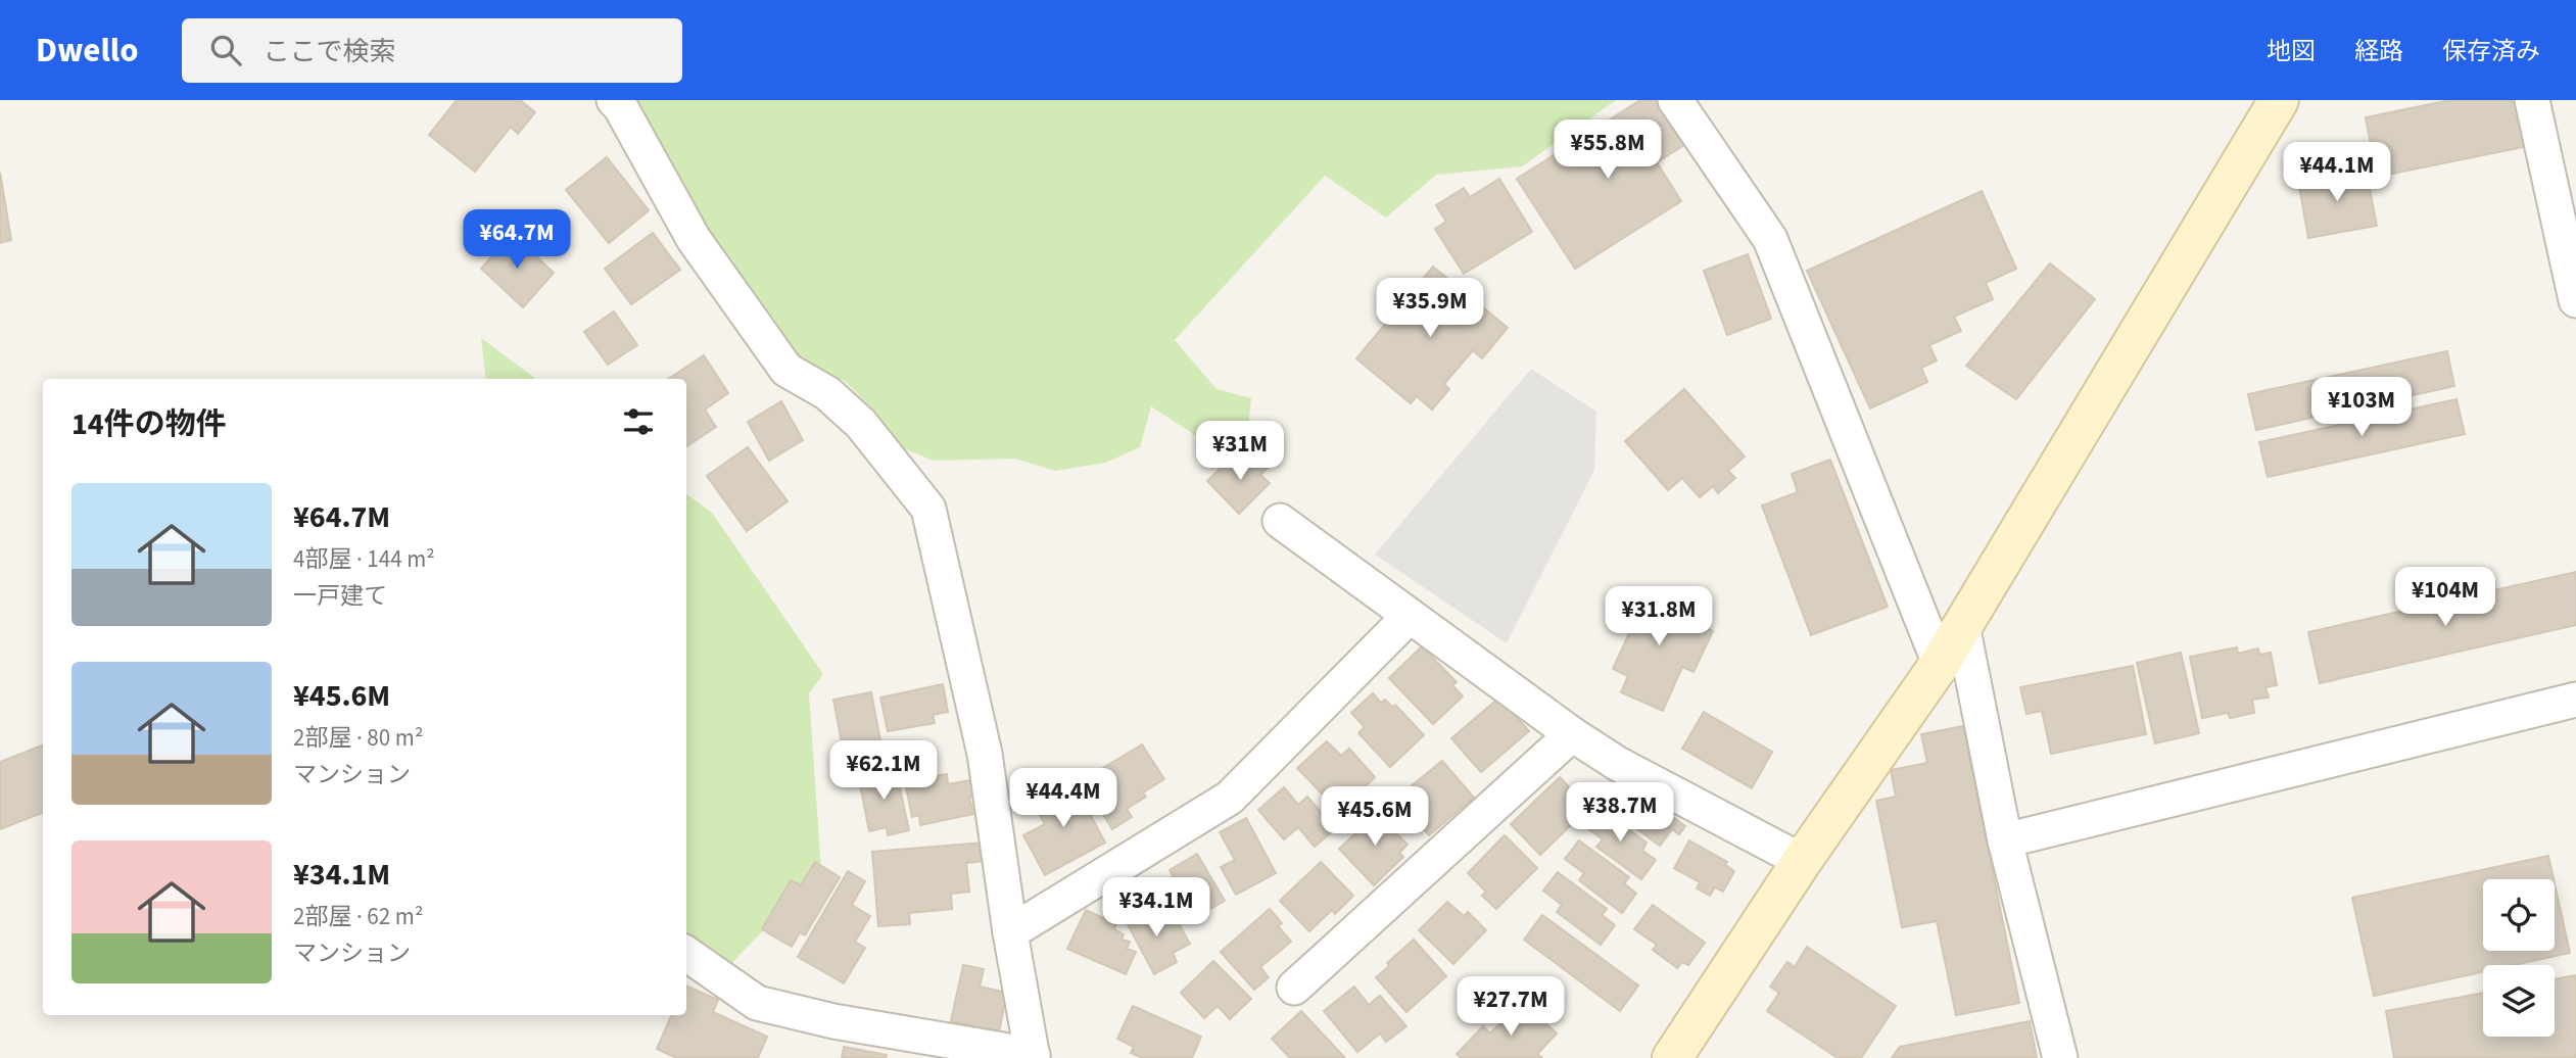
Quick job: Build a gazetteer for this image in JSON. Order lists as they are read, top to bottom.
{
  "page": {
    "header": "Dwello",
    "search": "ここで検索",
    "nav": ["地図", "経路", "保存済み"],
    "price": [
      "¥55.8M",
      "¥44.1M",
      "¥64.7M",
      "¥35.9M",
      "¥103M",
      "¥31M",
      "¥104M",
      "¥31.8M",
      "¥62.1M",
      "¥44.4M",
      "¥38.7M",
      "¥45.6M",
      "¥34.1M",
      "¥27.7M"
    ],
    "heading": "14件の物件",
    "list": [
      {
        "name": "¥64.7M",
        "note": "4部屋 · 144 m² · 一戸建て"
      },
      {
        "name": "¥45.6M",
        "note": "2部屋 · 80 m² · マンション"
      },
      {
        "name": "¥34.1M",
        "note": "2部屋 · 62 m² · マンション"
      }
    ]
  }
}
